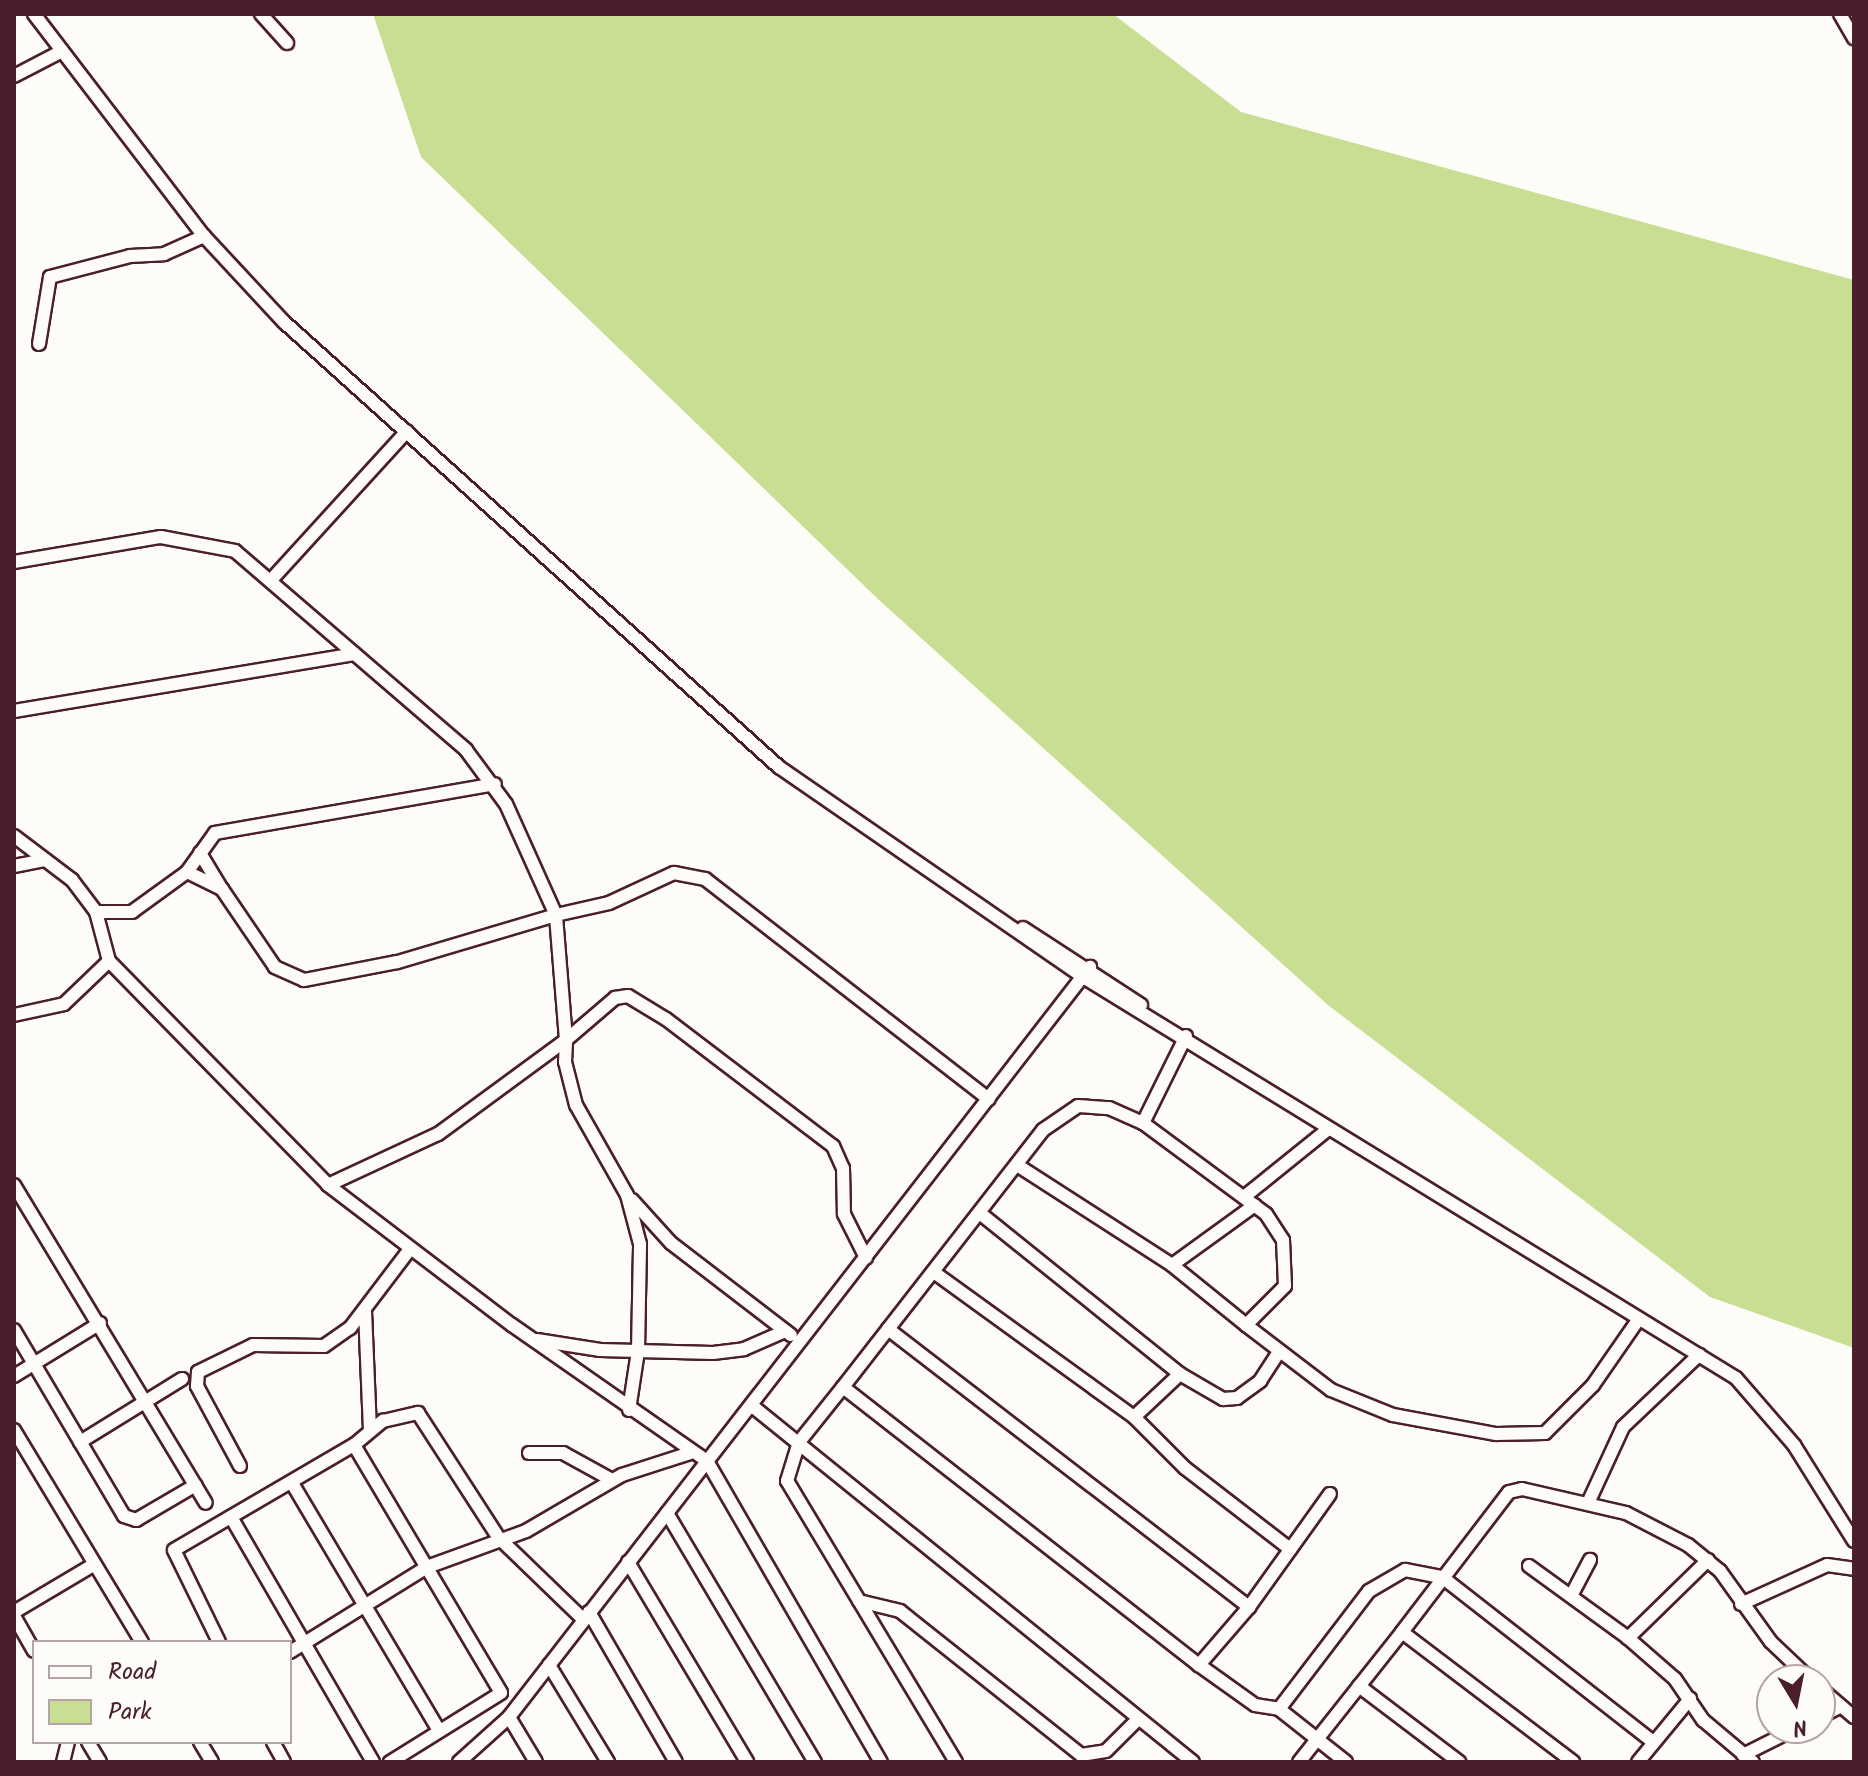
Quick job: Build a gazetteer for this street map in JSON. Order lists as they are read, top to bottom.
{
  "legend": ["Road", "Park"],
  "north": "bottom"
}
